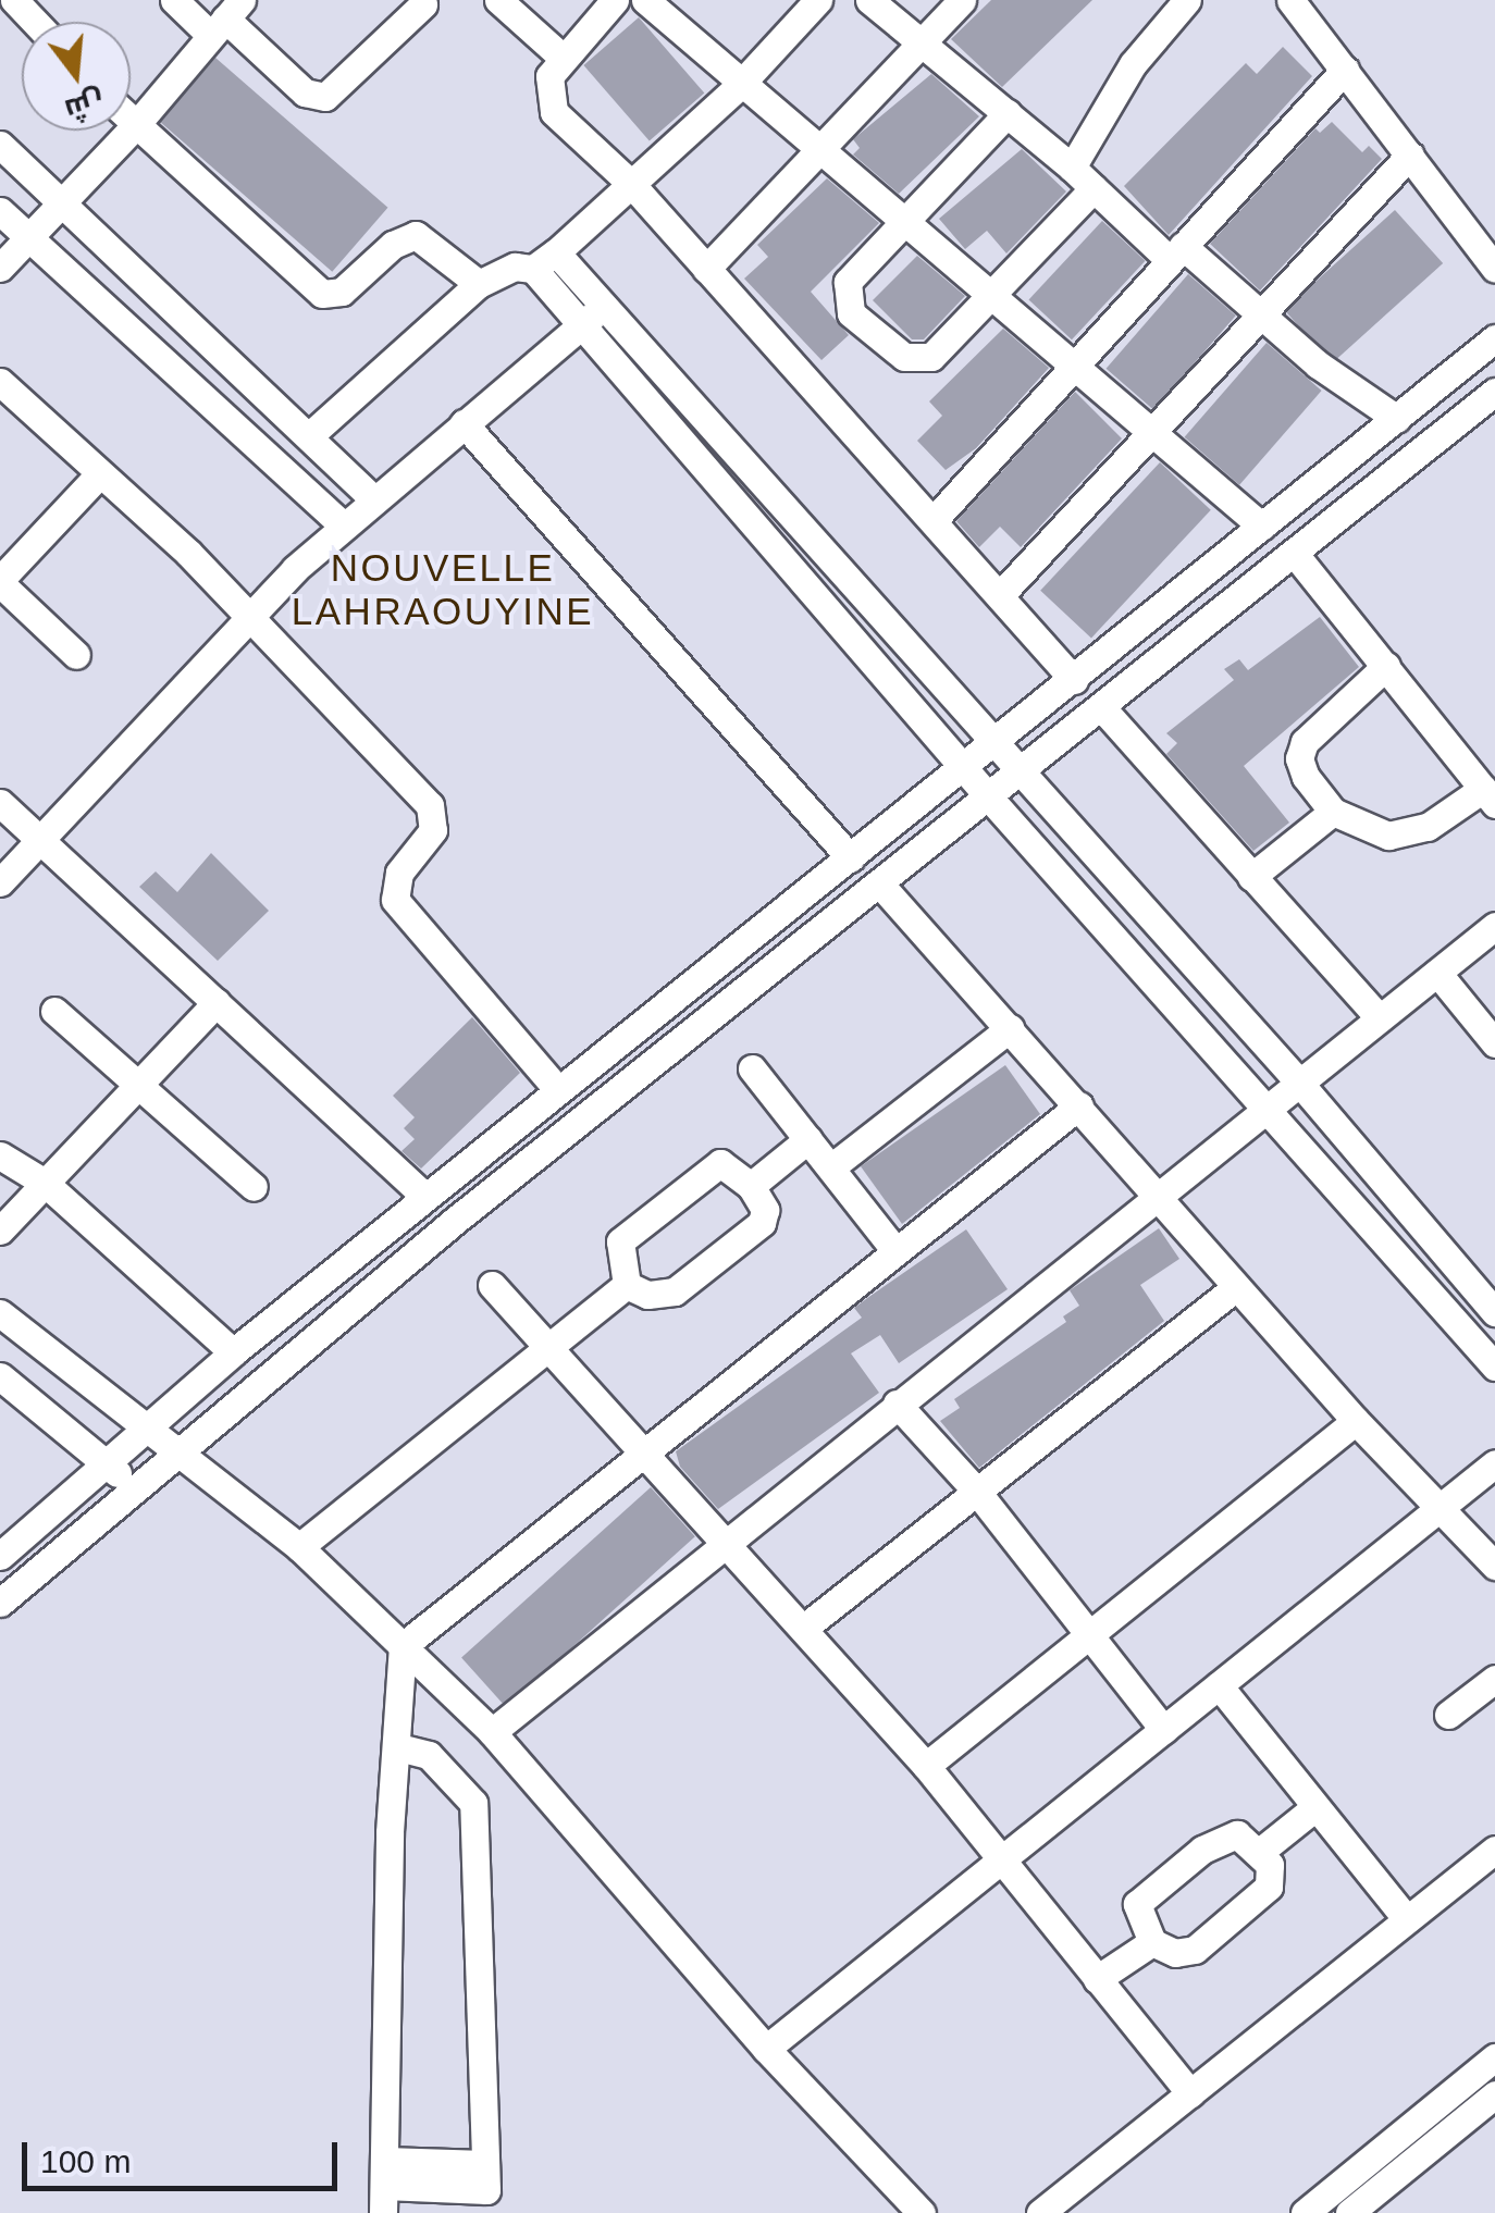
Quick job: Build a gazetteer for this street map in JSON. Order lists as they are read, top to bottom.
{
  "districts": ["NOUVELLE LAHRAOUYINE"],
  "scale_bar": "100 m",
  "north": "bottom"
}
